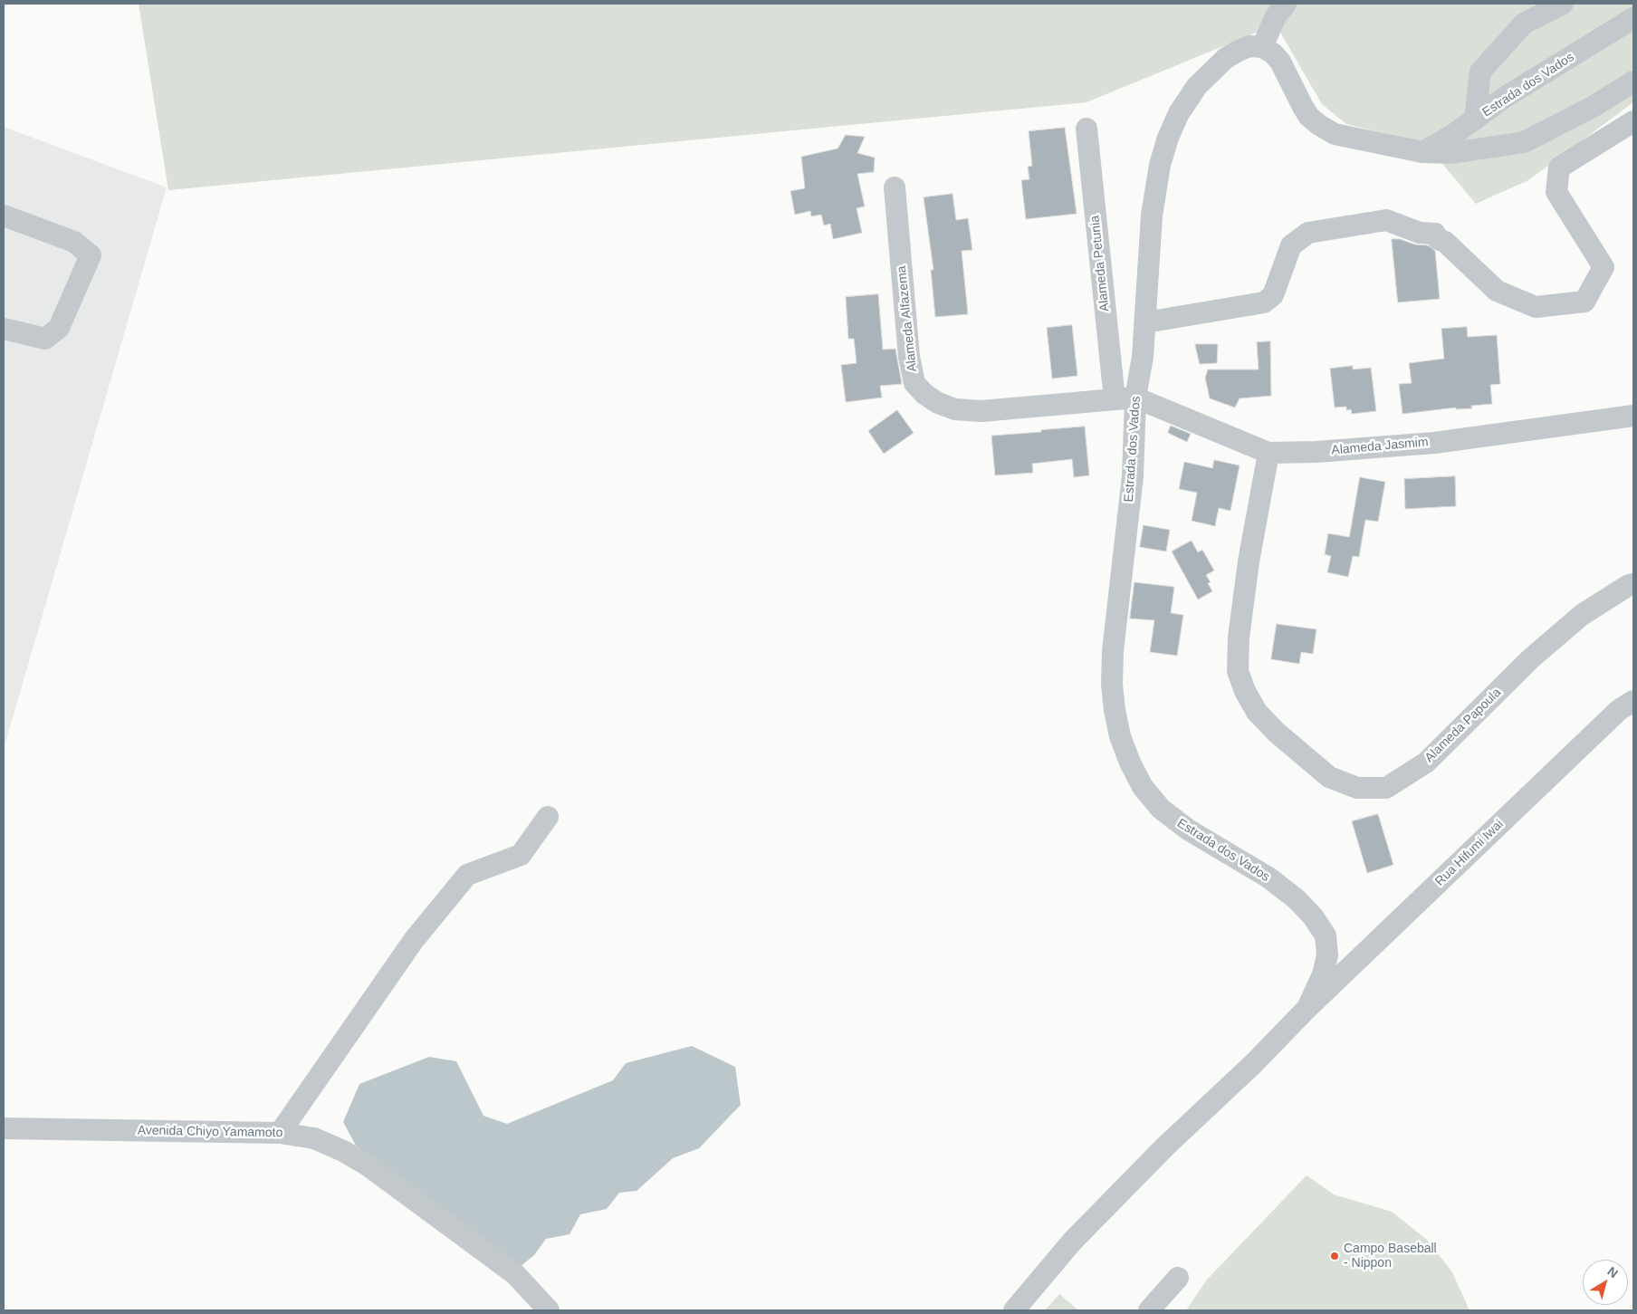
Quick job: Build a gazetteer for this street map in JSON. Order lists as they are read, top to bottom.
{
  "streets": {
    "street": [
      "Estrada dos Vados",
      "Alameda Petunia",
      "Alameda Alfazema",
      "Alameda Jasmim",
      "Alameda Papoula",
      "Rua Hifumi Iwai",
      "Avenida Chiyo Yamamoto"
    ]
  },
  "crossings": [
    ["Estrada dos Vados", "Alameda Petunia"],
    ["Estrada dos Vados", "Alameda Alfazema"],
    ["Estrada dos Vados", "Alameda Jasmim"],
    ["Estrada dos Vados", "Rua Hifumi Iwai"],
    ["Alameda Petunia", "Alameda Alfazema"],
    ["Alameda Petunia", "Alameda Jasmim"],
    ["Alameda Alfazema", "Alameda Jasmim"],
    ["Alameda Jasmim", "Alameda Papoula"]
  ],
  "places": ["Campo Baseball - Nippon"],
  "north": "top right"
}
